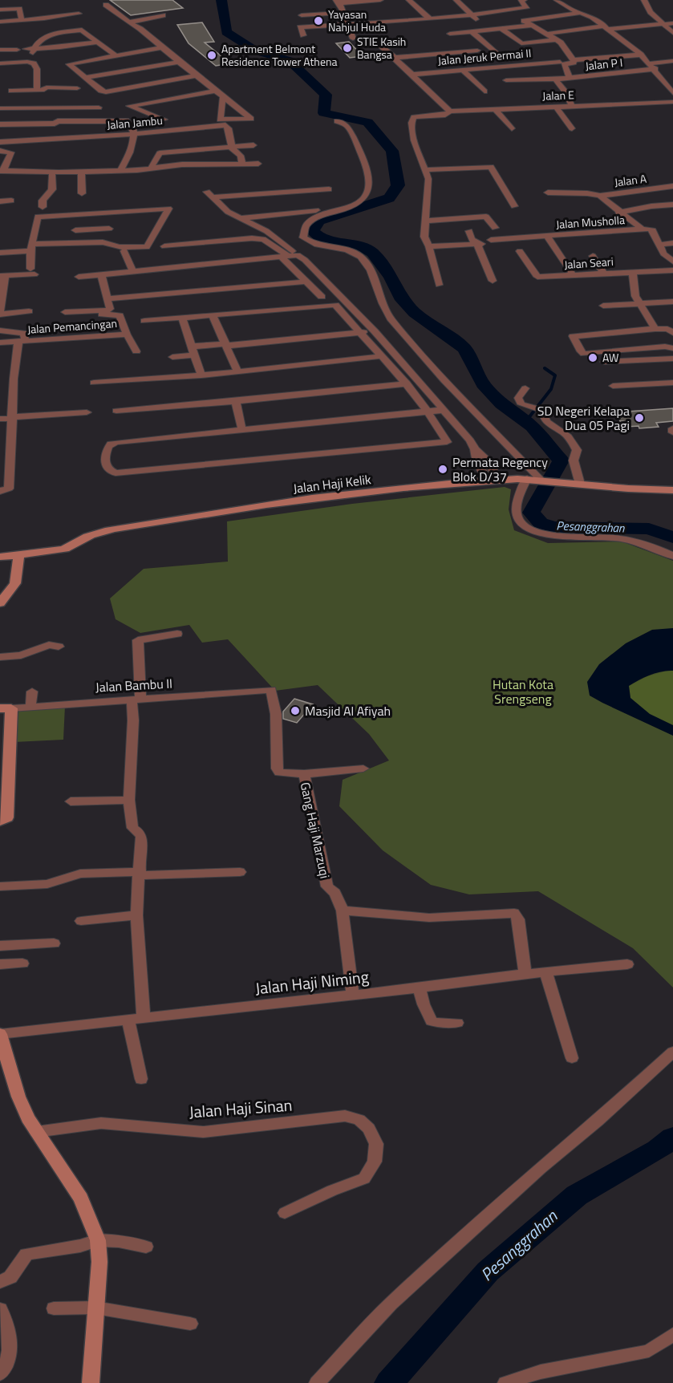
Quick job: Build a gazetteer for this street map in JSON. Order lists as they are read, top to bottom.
{
  "streets": {
    "street": [
      "Jalan Jeruk Permai II",
      "Jalan P I",
      "Jalan E",
      "Jalan Jambu",
      "Jalan A",
      "Jalan Musholla",
      "Jalan Seari",
      "Jalan Pemancingan",
      "Jalan Haji Kelik",
      "Jalan Bambu II",
      "Gang Haji Marzuqi",
      "Jalan Haji Niming",
      "Jalan Haji Sinan"
    ]
  },
  "crossings": [
    ["Jalan A", "Jalan Musholla"],
    ["Jalan Bambu II", "Gang Haji Marzuqi"],
    ["Gang Haji Marzuqi", "Jalan Haji Niming"]
  ],
  "water": ["Pesanggrahan"],
  "parks": ["Hutan Kota Srengseng"],
  "places": [
    "Yayasan Nahjul Huda",
    "STIE Kasih Bangsa",
    "Apartment Belmont Residence Tower Athena",
    "AW",
    "SD Negeri Kelapa Dua 05 Pagi",
    "Permata Regency Blok D/37",
    "Masjid Al Afiyah"
  ]
}
